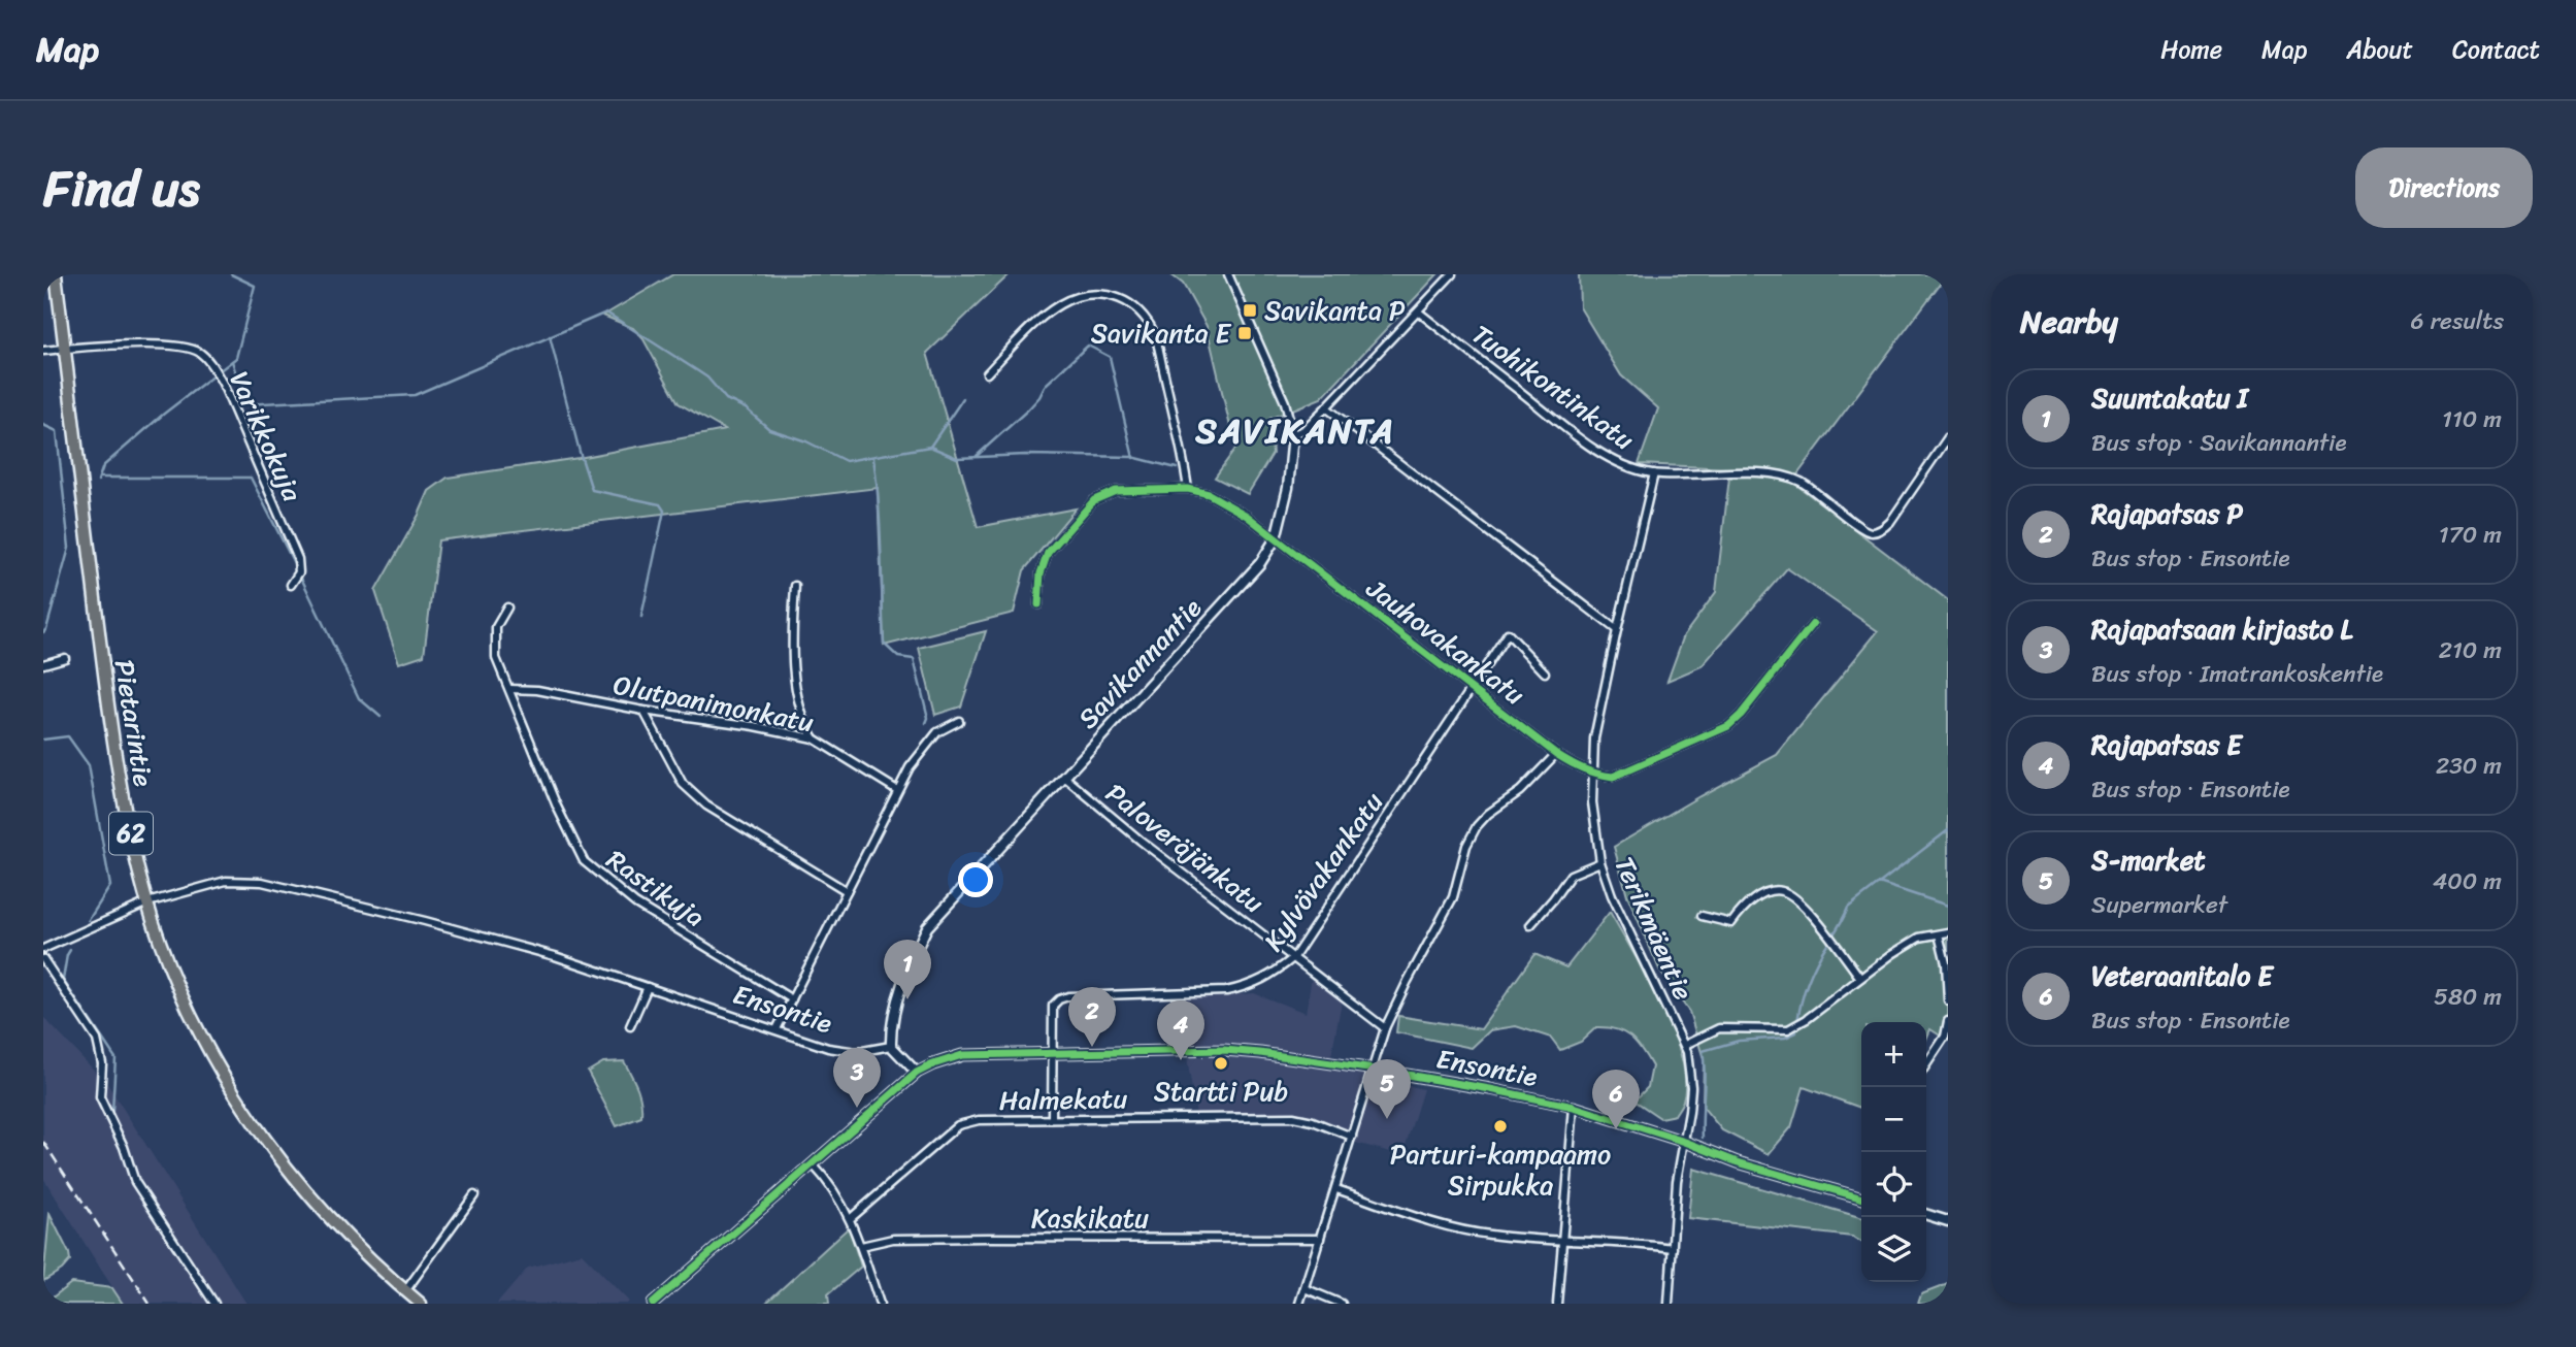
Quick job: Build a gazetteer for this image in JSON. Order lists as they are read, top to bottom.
{
  "streets": {
    "main road": ["Pietarintie", "62"],
    "street": [
      "Tuohikontinkatu",
      "Varikkokuja",
      "Jauhovakankatu",
      "Savikannantie",
      "Olutpanimonkatu",
      "Paloveräjänkatu",
      "Kylvövakankatu",
      "Rastikuja",
      "Terikmäentie",
      "Ensontie",
      "Halmekatu",
      "Kaskikatu"
    ]
  },
  "crossings": [
    ["Tuohikontinkatu", "Terikmäentie"],
    ["Varikkokuja", "Pietarintie"],
    ["Jauhovakankatu", "Savikannantie"],
    ["Jauhovakankatu", "Kylvövakankatu"],
    ["Jauhovakankatu", "Terikmäentie"],
    ["Savikannantie", "Paloveräjänkatu"],
    ["Savikannantie", "Ensontie"],
    ["Olutpanimonkatu", "Rastikuja"],
    ["Pietarintie", "Ensontie"],
    ["Paloveräjänkatu", "Kylvövakankatu"],
    ["Kylvövakankatu", "Ensontie"],
    ["Kylvövakankatu", "Halmekatu"],
    ["Terikmäentie", "Ensontie"]
  ],
  "districts": ["SAVIKANTA"],
  "places": {
    "transit": ["Savikanta P", "Savikanta E"],
    "other": ["Startti Pub", "Parturi-kampaamo Sirpukka"]
  },
  "page": {
    "header": "Map",
    "nav": [
      "Home",
      "Map",
      "About",
      "Contact"
    ],
    "title": "Find us",
    "buttons": "Directions",
    "heading": ["Nearby", "6 results"],
    "list": [
      {
        "mark": "1",
        "name": "Suuntakatu I",
        "note": "Bus stop · Savikannantie",
        "value": "110 m"
      },
      {
        "mark": "2",
        "name": "Rajapatsas P",
        "note": "Bus stop · Ensontie",
        "value": "170 m"
      },
      {
        "mark": "3",
        "name": "Rajapatsaan kirjasto L",
        "note": "Bus stop · Imatrankoskentie",
        "value": "210 m"
      },
      {
        "mark": "4",
        "name": "Rajapatsas E",
        "note": "Bus stop · Ensontie",
        "value": "230 m"
      },
      {
        "mark": "5",
        "name": "S-market",
        "note": "Supermarket",
        "value": "400 m"
      },
      {
        "mark": "6",
        "name": "Veteraanitalo E",
        "note": "Bus stop · Ensontie",
        "value": "580 m"
      }
    ],
    "pins": [
      "1",
      "2",
      "4",
      "3",
      "5",
      "6"
    ],
    "map_buttons": ["+", "−"]
  }
}
